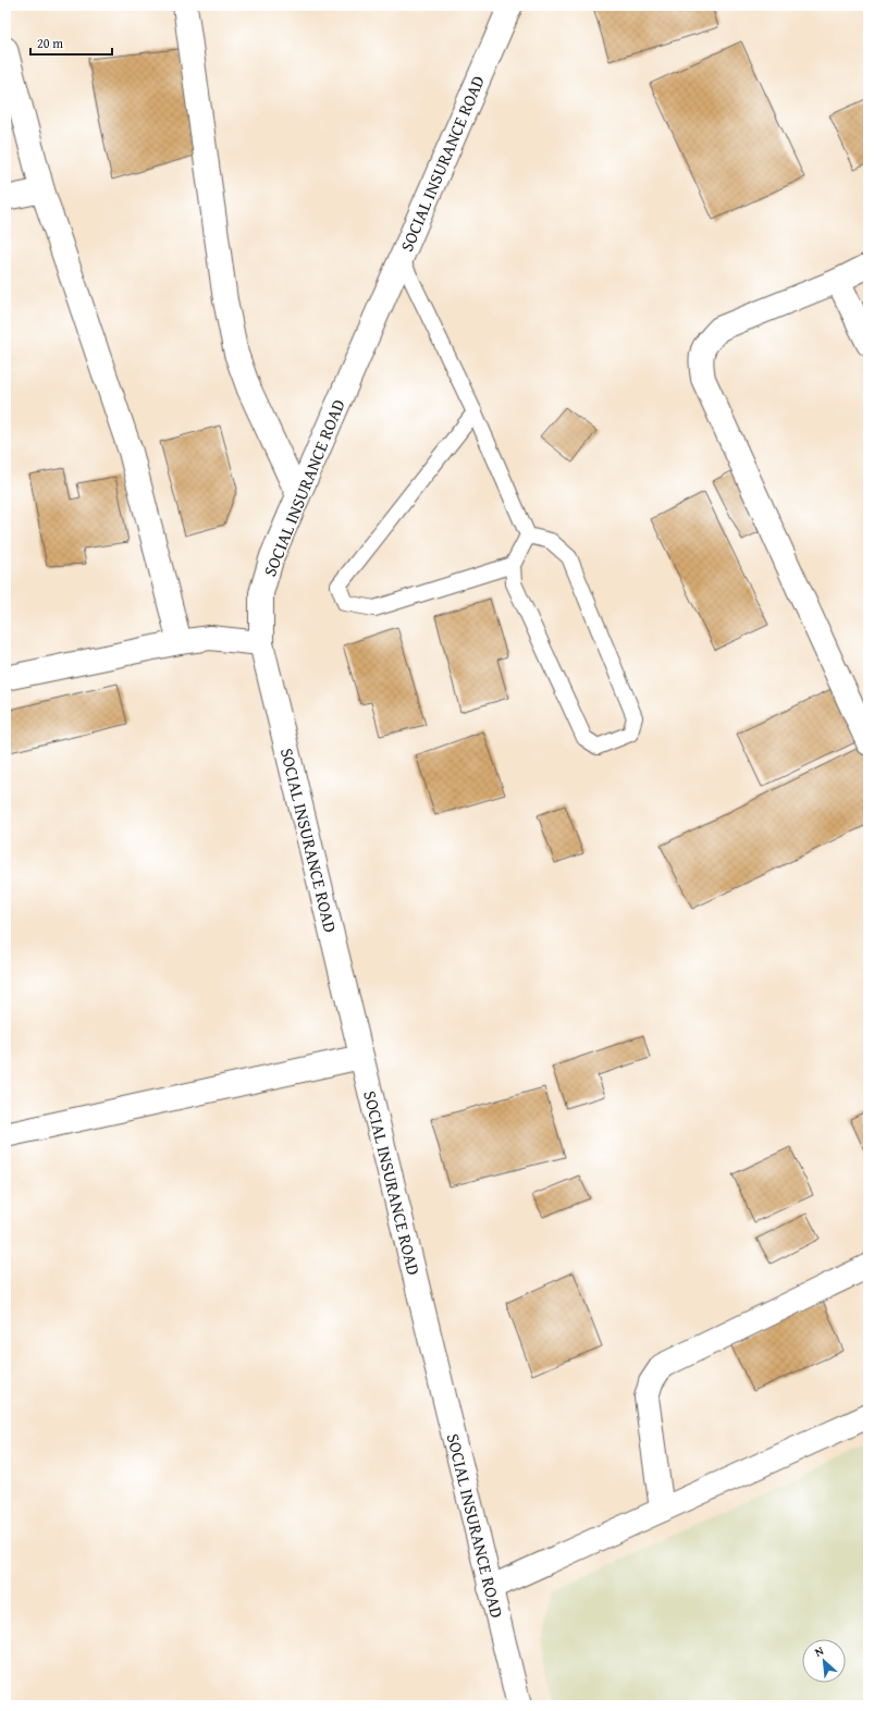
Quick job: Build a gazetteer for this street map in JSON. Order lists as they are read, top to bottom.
{
  "streets": {
    "street": ["SOCIAL INSURANCE ROAD"]
  },
  "scale_bar": "20 m",
  "north": "top left"
}
